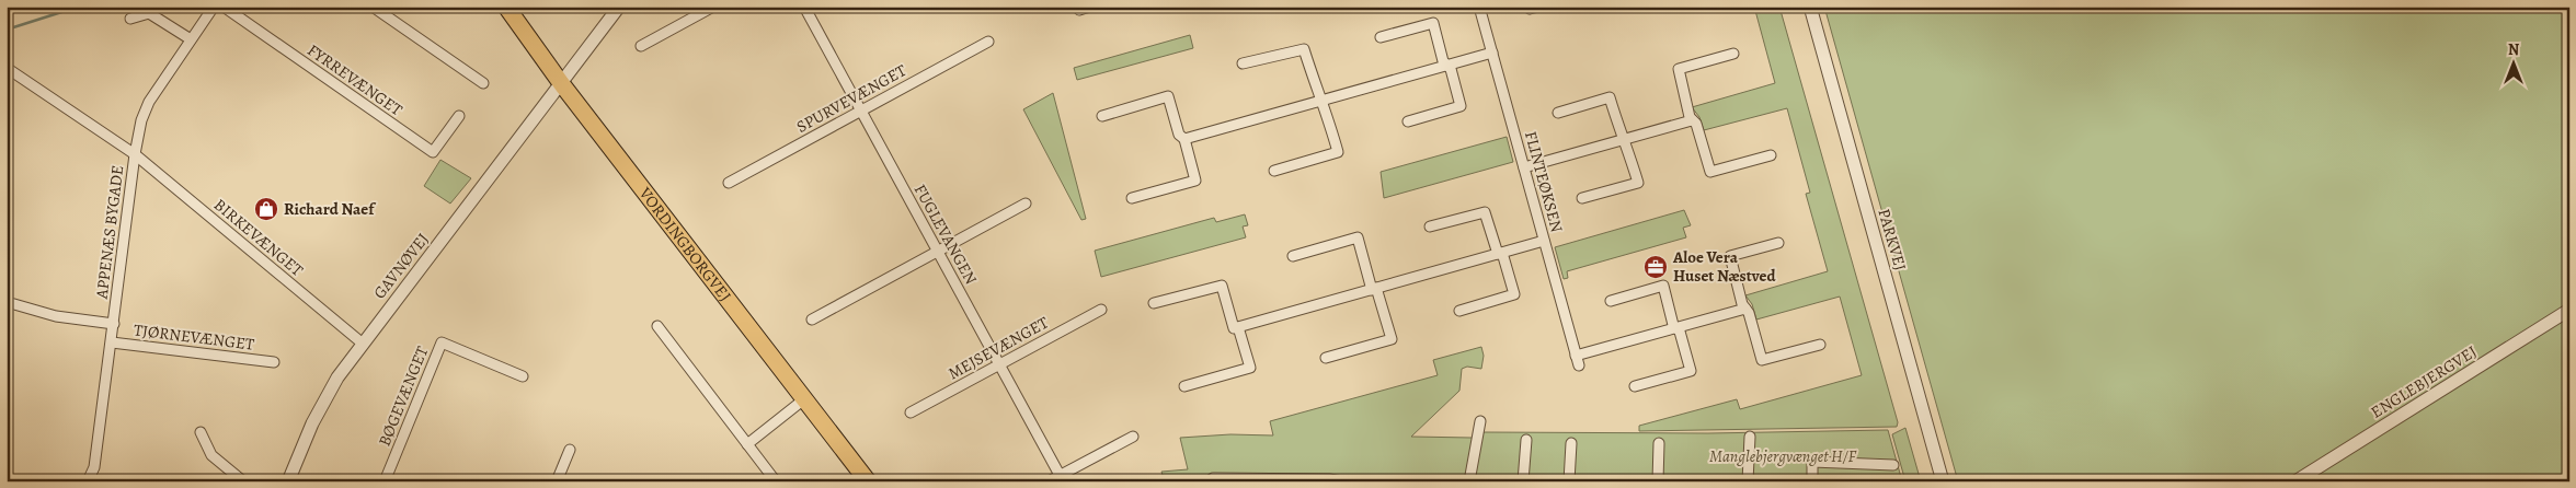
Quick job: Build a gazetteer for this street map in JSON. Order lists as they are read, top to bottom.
{
  "streets": {
    "main road": ["VORDINGBORGVEJ"],
    "street": [
      "FYRREVÆNGET",
      "SPURVEVÆNGET",
      "FLINTEØKSEN",
      "APPENÆS BYGADE",
      "FUGLEVANGEN",
      "BIRKEVÆNGET",
      "PARKVEJ",
      "GAVNØVEJ",
      "TJØRNEVÆNGET",
      "MEJSEVÆNGET",
      "ENGLEBJERGVEJ",
      "BØGEVÆNGET"
    ]
  },
  "crossings": [
    ["SPURVEVÆNGET", "FUGLEVANGEN"],
    ["APPENÆS BYGADE", "BIRKEVÆNGET"],
    ["APPENÆS BYGADE", "TJØRNEVÆNGET"],
    ["FUGLEVANGEN", "MEJSEVÆNGET"],
    ["BIRKEVÆNGET", "GAVNØVEJ"],
    ["VORDINGBORGVEJ", "GAVNØVEJ"]
  ],
  "parks": ["Manglebjergvænget H/F"],
  "places": {
    "shop": ["Richard Naef"],
    "office": ["Aloe Vera Huset Næstved"]
  },
  "north": "top"
}
